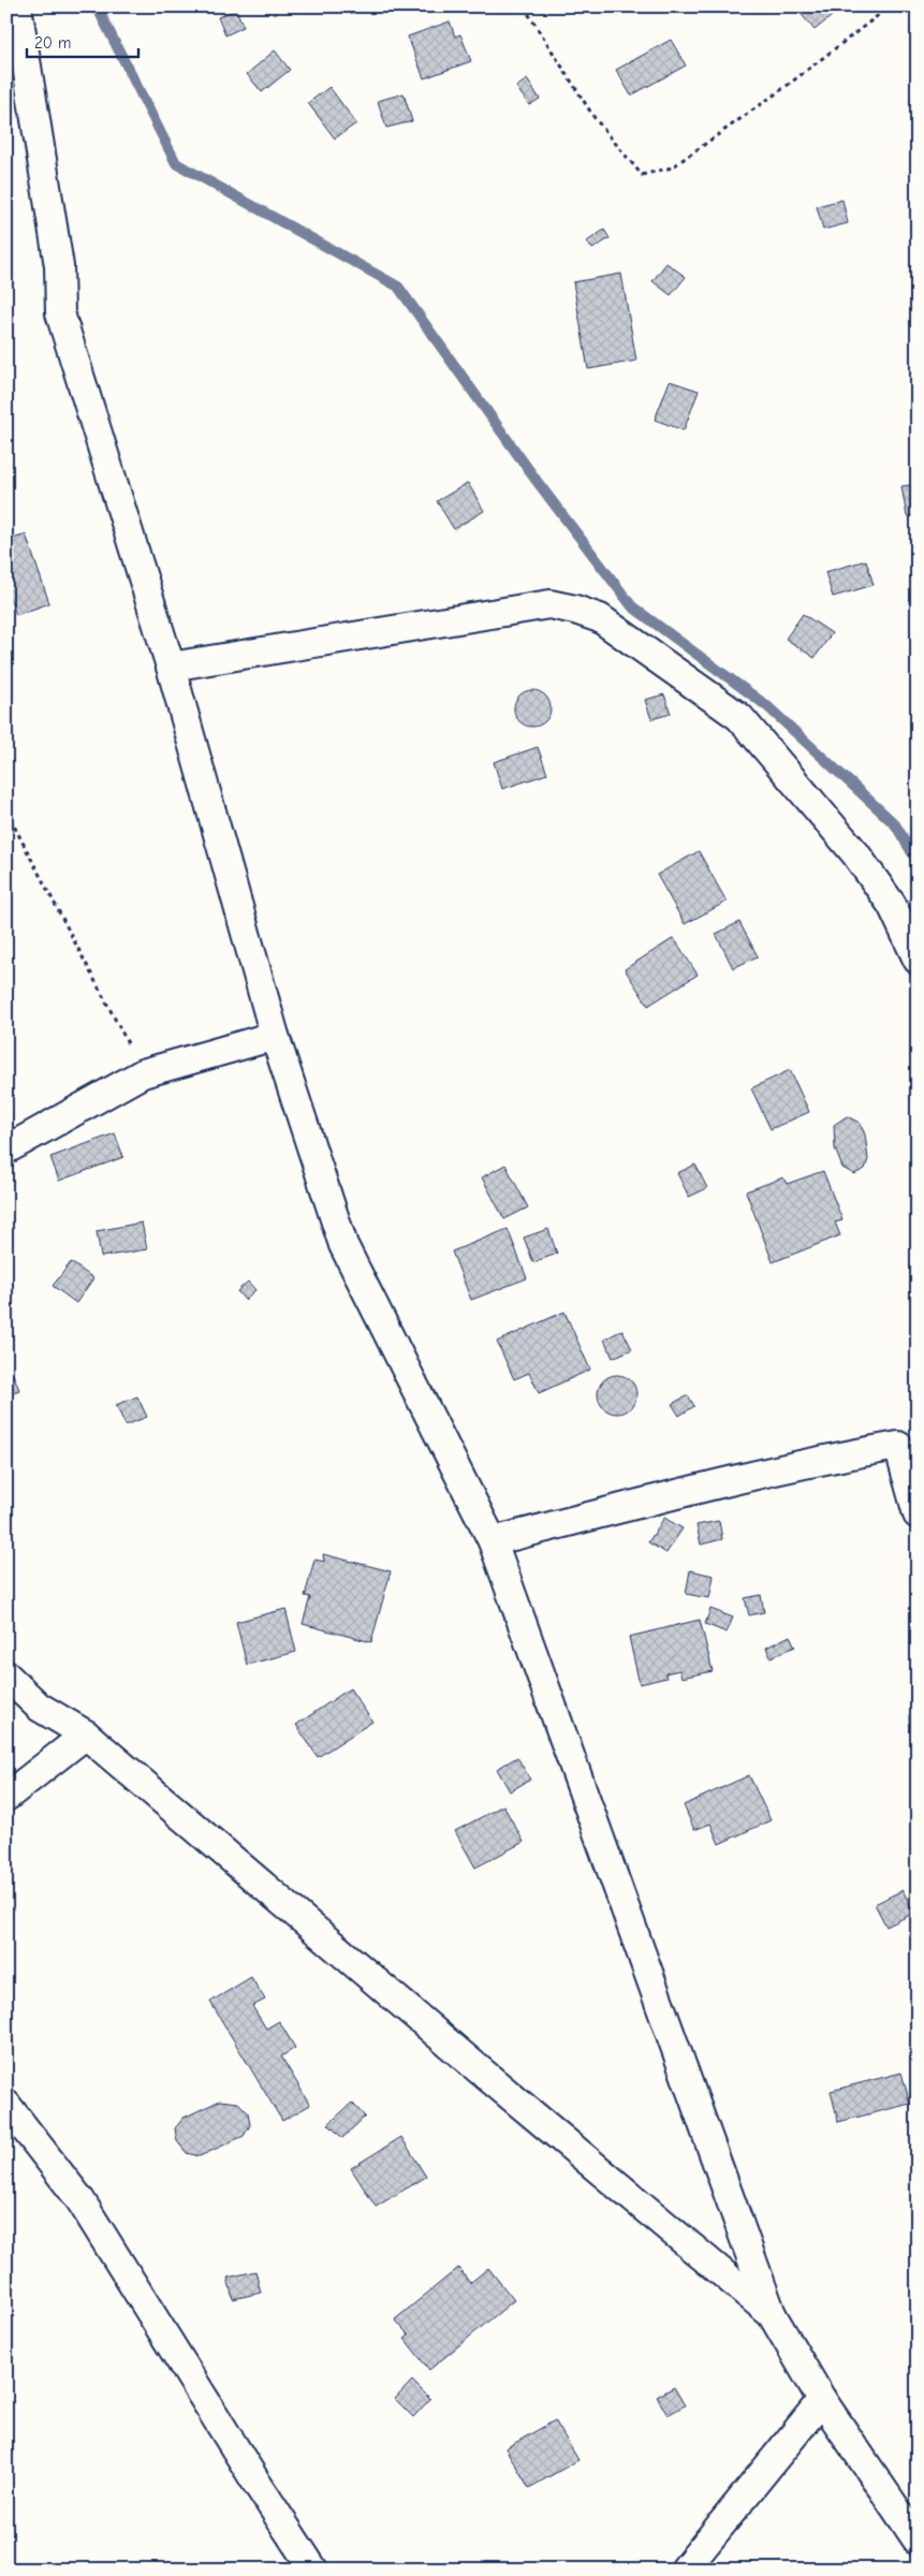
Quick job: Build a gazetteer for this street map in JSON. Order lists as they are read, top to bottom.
{
  "scale_bar": "20 m"
}
